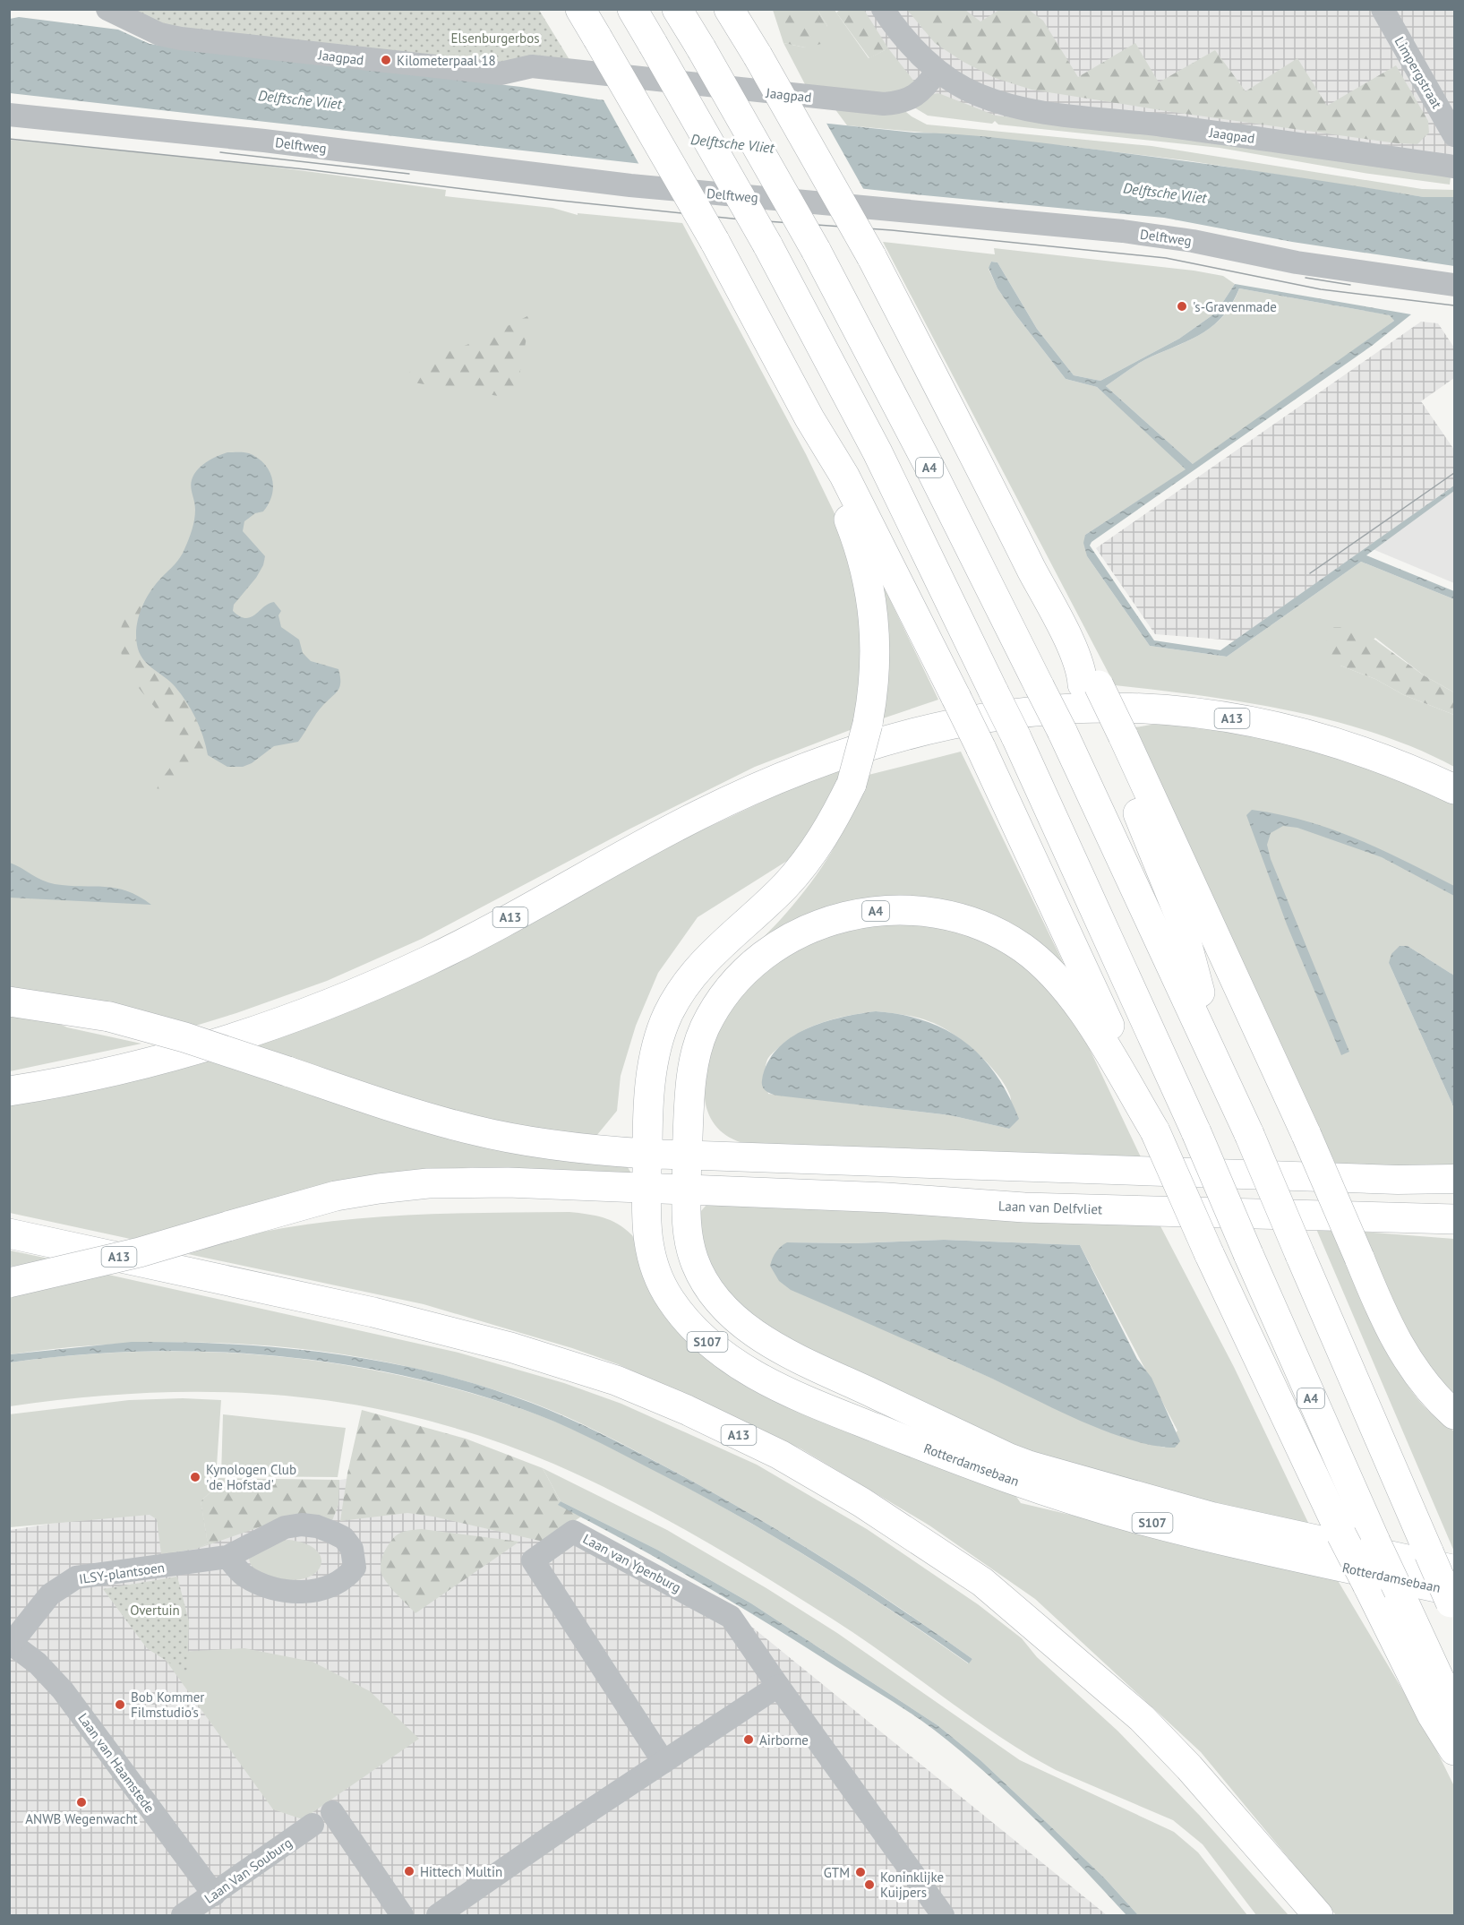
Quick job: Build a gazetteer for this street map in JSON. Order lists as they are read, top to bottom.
{
  "streets": {
    "highway": ["A4", "A13", "Laan van Delfvliet"],
    "main road": ["S107", "Rotterdamsebaan"],
    "street": [
      "Jaagpad",
      "Limpergstraat",
      "Delftweg",
      "Laan van Ypenburg",
      "ILSY-plantsoen",
      "Laan van Haamstede",
      "Laan Van Souburg"
    ]
  },
  "crossings": [
    ["A4", "Rotterdamsebaan"],
    ["A13", "Laan van Delfvliet"],
    ["A13", "Rotterdamsebaan"],
    ["Laan van Delfvliet", "Rotterdamsebaan"],
    ["ILSY-plantsoen", "Laan van Haamstede"],
    ["Laan van Haamstede", "Laan Van Souburg"]
  ],
  "water": ["Delftsche Vliet"],
  "parks": ["Elsenburgerbos", "Overtuin"],
  "places": [
    "Kilometerpaal 18",
    "'s-Gravenmade",
    "Kynologen Club 'de Hofstad'",
    "Bob Kommer Filmstudio's",
    "Airborne",
    "ANWB Wegenwacht",
    "Hittech Multin",
    "GTM",
    "Koninklijke Kuijpers"
  ]
}
